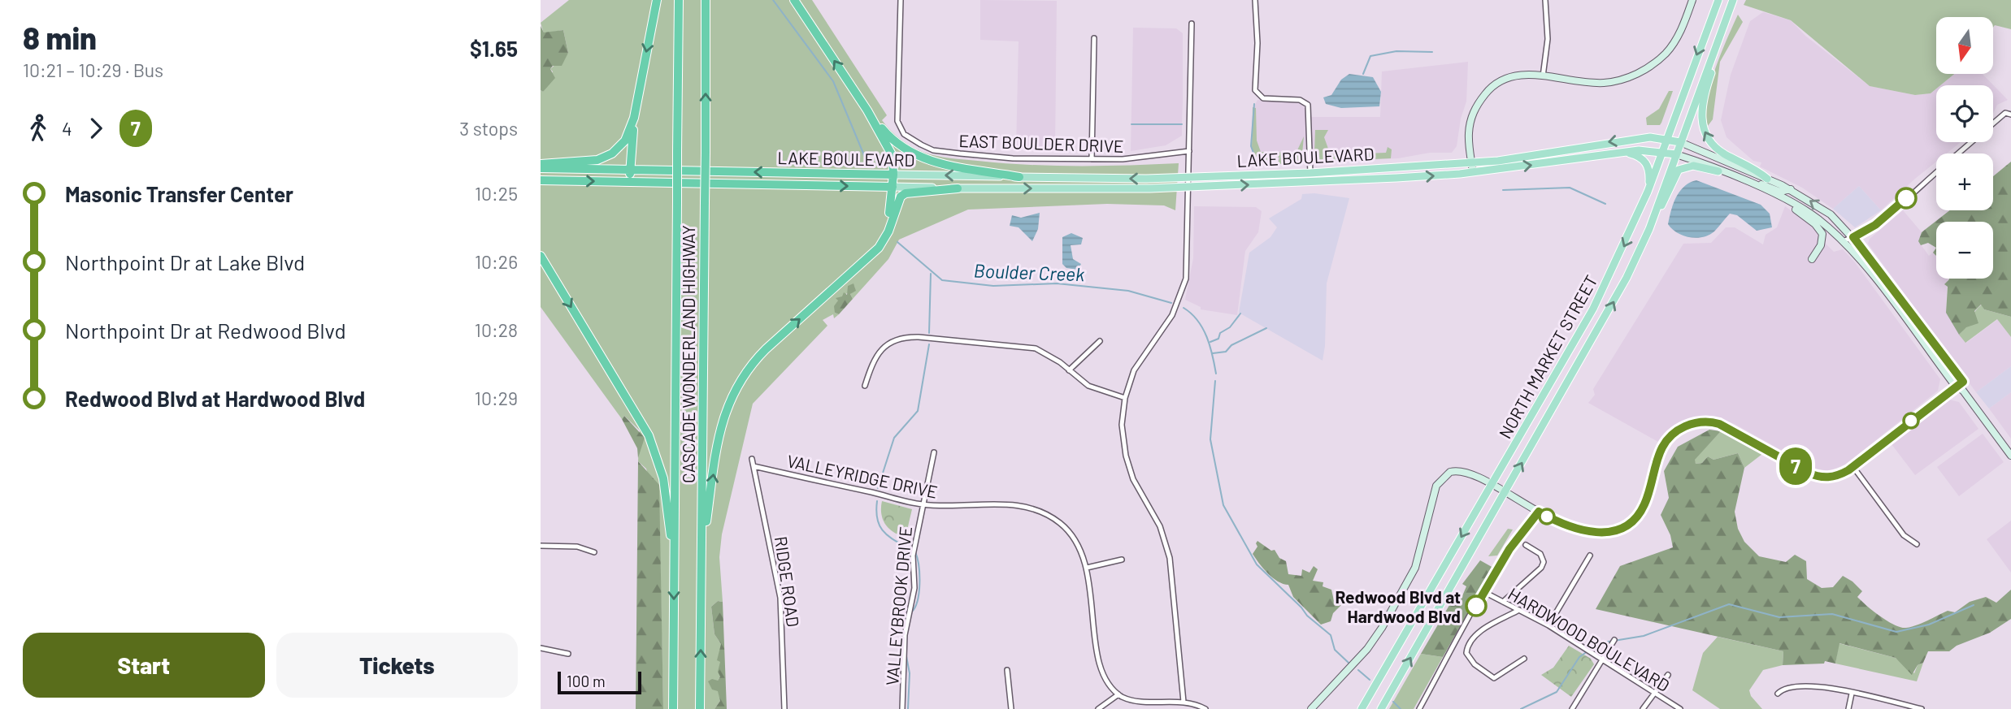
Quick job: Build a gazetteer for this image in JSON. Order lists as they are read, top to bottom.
{
  "streets": {
    "highway": ["LAKE BOULEVARD", "CASCADE WONDERLAND HIGHWAY"],
    "main road": ["NORTH MARKET STREET"],
    "street": [
      "EAST BOULDER DRIVE",
      "VALLEYRIDGE DRIVE",
      "RIDGE ROAD",
      "VALLEYBROOK DRIVE",
      "HARDWOOD BOULEVARD"
    ]
  },
  "crossings": [
    ["LAKE BOULEVARD", "NORTH MARKET STREET"],
    ["VALLEYRIDGE DRIVE", "RIDGE ROAD"],
    ["VALLEYRIDGE DRIVE", "VALLEYBROOK DRIVE"]
  ],
  "water": ["Boulder Creek"],
  "places": ["Redwood Blvd at Hardwood Blvd"],
  "lines": ["bus line 7"],
  "scale_bar": "100 m",
  "north": "bottom",
  "page": {
    "heading": ["8 min", "10:21 – 10:29 · Bus", "$1.65"],
    "on_map": "7",
    "map_buttons": ["+", "−"],
    "legs": ["4", "7", "3 stops"],
    "list": [
      {
        "name": "Masonic Transfer Center",
        "value": "10:25"
      },
      {
        "name": "Northpoint Dr at Lake Blvd",
        "value": "10:26"
      },
      {
        "name": "Northpoint Dr at Redwood Blvd",
        "value": "10:28"
      },
      {
        "name": "Redwood Blvd at Hardwood Blvd",
        "value": "10:29"
      }
    ],
    "buttons": ["Start", "Tickets"],
    "scale": "100 m"
  }
}
